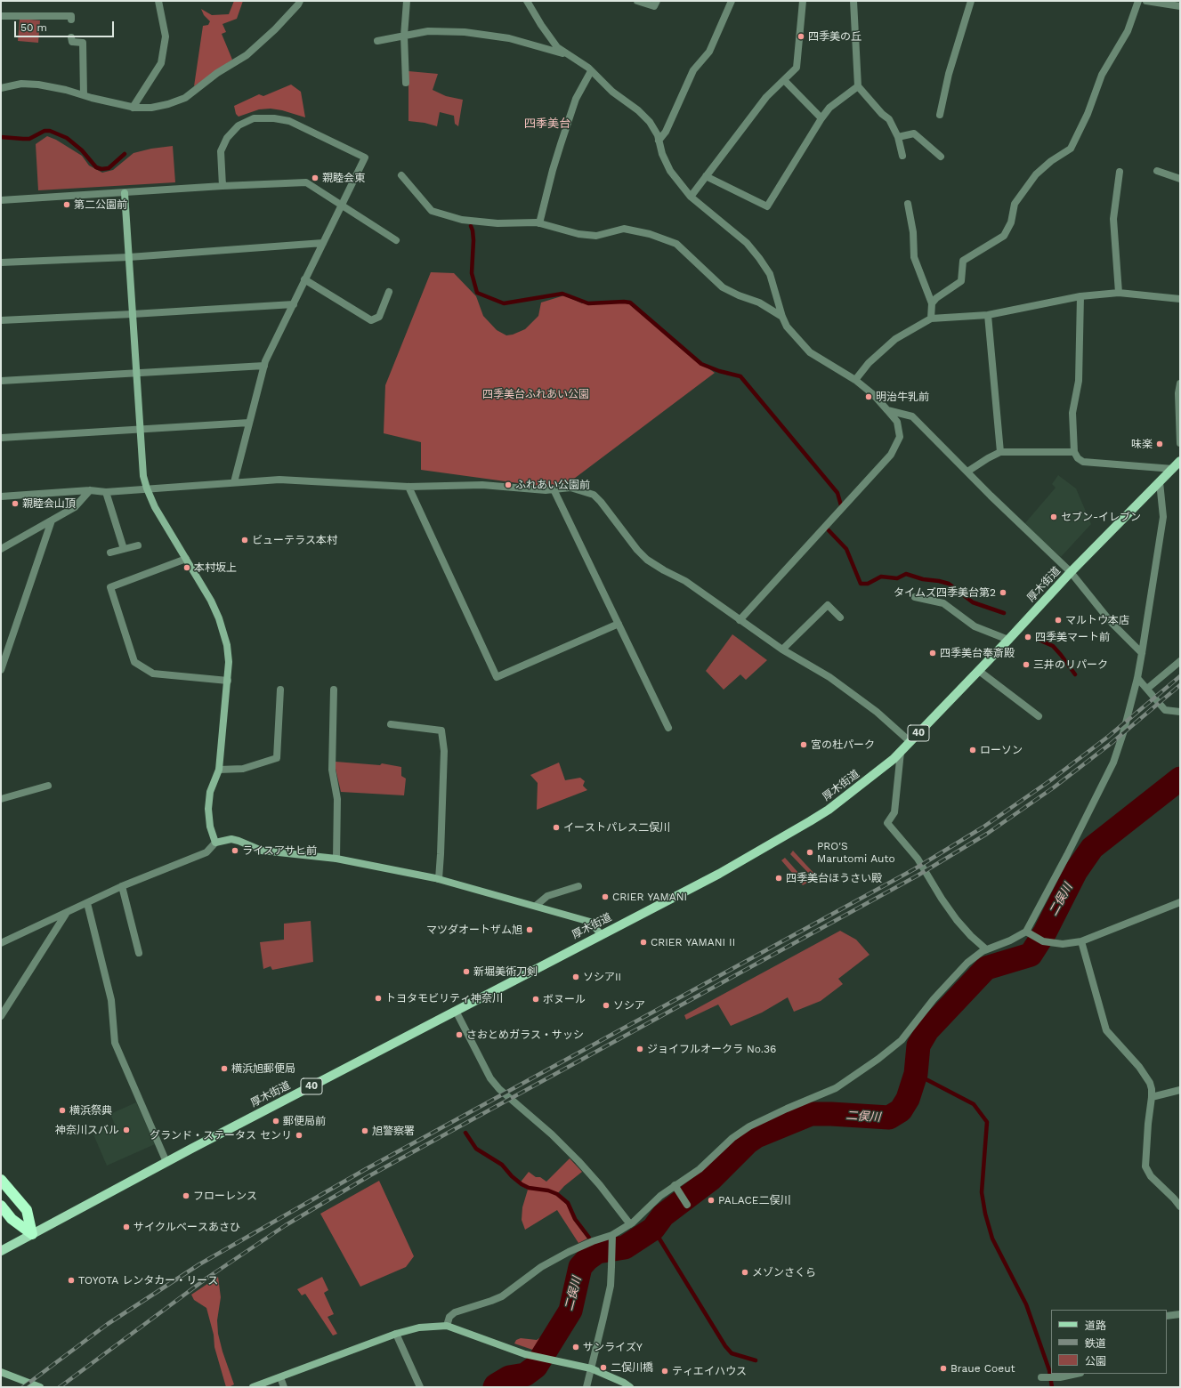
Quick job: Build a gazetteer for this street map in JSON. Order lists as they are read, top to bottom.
{
  "streets": {
    "main road": ["厚木街道", "40"]
  },
  "districts": ["四季美台"],
  "water": ["二俣川"],
  "parks": ["四季美台ふれあい公園"],
  "places": [
    "四季美の丘",
    "親睦会東",
    "第二公園前",
    "明治牛乳前",
    "味楽",
    "ふれあい公園前",
    "親睦会山頂",
    "セブン-イレブン",
    "ビューテラス本村",
    "本村坂上",
    "タイムズ四季美台第2",
    "マルトウ本店",
    "四季美マート前",
    "四季美台奉斎殿",
    "三井のリパーク",
    "宮の杜パーク",
    "ローソン",
    "イーストパレス二俣川",
    "ライスアサヒ前",
    "PRO'S Marutomi Auto",
    "四季美台ほうさい殿",
    "CRIER YAMANI",
    "マツダオートザム旭",
    "CRIER YAMANI II",
    "新堀美術刀剣",
    "ソシアII",
    "トヨタモビリティ神奈川",
    "ボヌール",
    "ソシア",
    "さおとめガラス・サッシ",
    "ジョイフルオークラ No.36",
    "横浜旭郵便局",
    "横浜祭典",
    "郵便局前",
    "神奈川スバル",
    "旭警察署",
    "グランド・ステータス センリ",
    "フローレンス",
    "PALACE二俣川",
    "サイクルベースあさひ",
    "メゾンさくら",
    "TOYOTA レンタカー・リース",
    "サンライズY",
    "二俣川橋",
    "Braue Coeut",
    "ティエイハウス"
  ],
  "legend": ["道路", "鉄道", "公園"],
  "scale_bar": "50 m"
}
